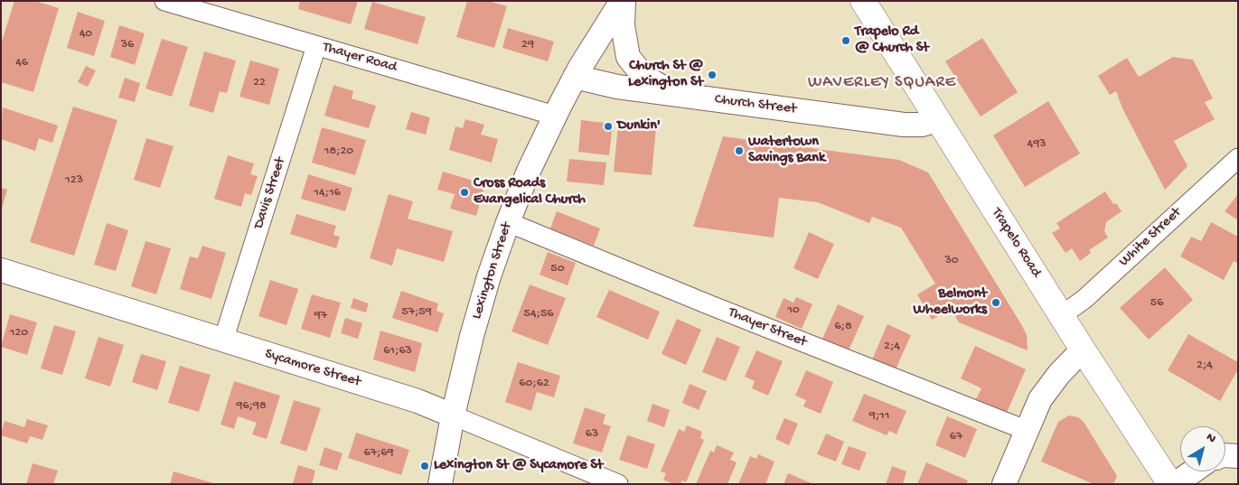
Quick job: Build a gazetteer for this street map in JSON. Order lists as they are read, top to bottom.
{
  "streets": {
    "main road": ["Trapelo Road"],
    "street": [
      "Thayer Road",
      "Church Street",
      "Davis Street",
      "White Street",
      "Lexington Street",
      "Thayer Street",
      "Sycamore Street"
    ]
  },
  "crossings": [
    ["Thayer Road", "Davis Street"],
    ["Thayer Road", "Lexington Street"],
    ["Church Street", "Trapelo Road"],
    ["Church Street", "Lexington Street"],
    ["Davis Street", "Sycamore Street"],
    ["White Street", "Trapelo Road"],
    ["Lexington Street", "Thayer Street"],
    ["Lexington Street", "Sycamore Street"]
  ],
  "districts": ["WAVERLEY SQUARE"],
  "places": [
    "Trapelo Rd @ Church St",
    "Church St @ Lexington St",
    "Dunkin'",
    "Watertown Savings Bank",
    "Cross Roads Evangelical Church",
    "Belmont Wheelworks",
    "Lexington St @ Sycamore St"
  ],
  "house_numbers": [
    "40",
    "36",
    "29",
    "46",
    "22",
    "493",
    "18;20",
    "123",
    "14;16",
    "30",
    "50",
    "56",
    "10",
    "57;59",
    "54;56",
    "97",
    "6;8",
    "120",
    "2;4",
    "61;63",
    "2;4",
    "60;62",
    "96;98",
    "9;11",
    "63",
    "67",
    "67;69"
  ],
  "north": "top right"
}
